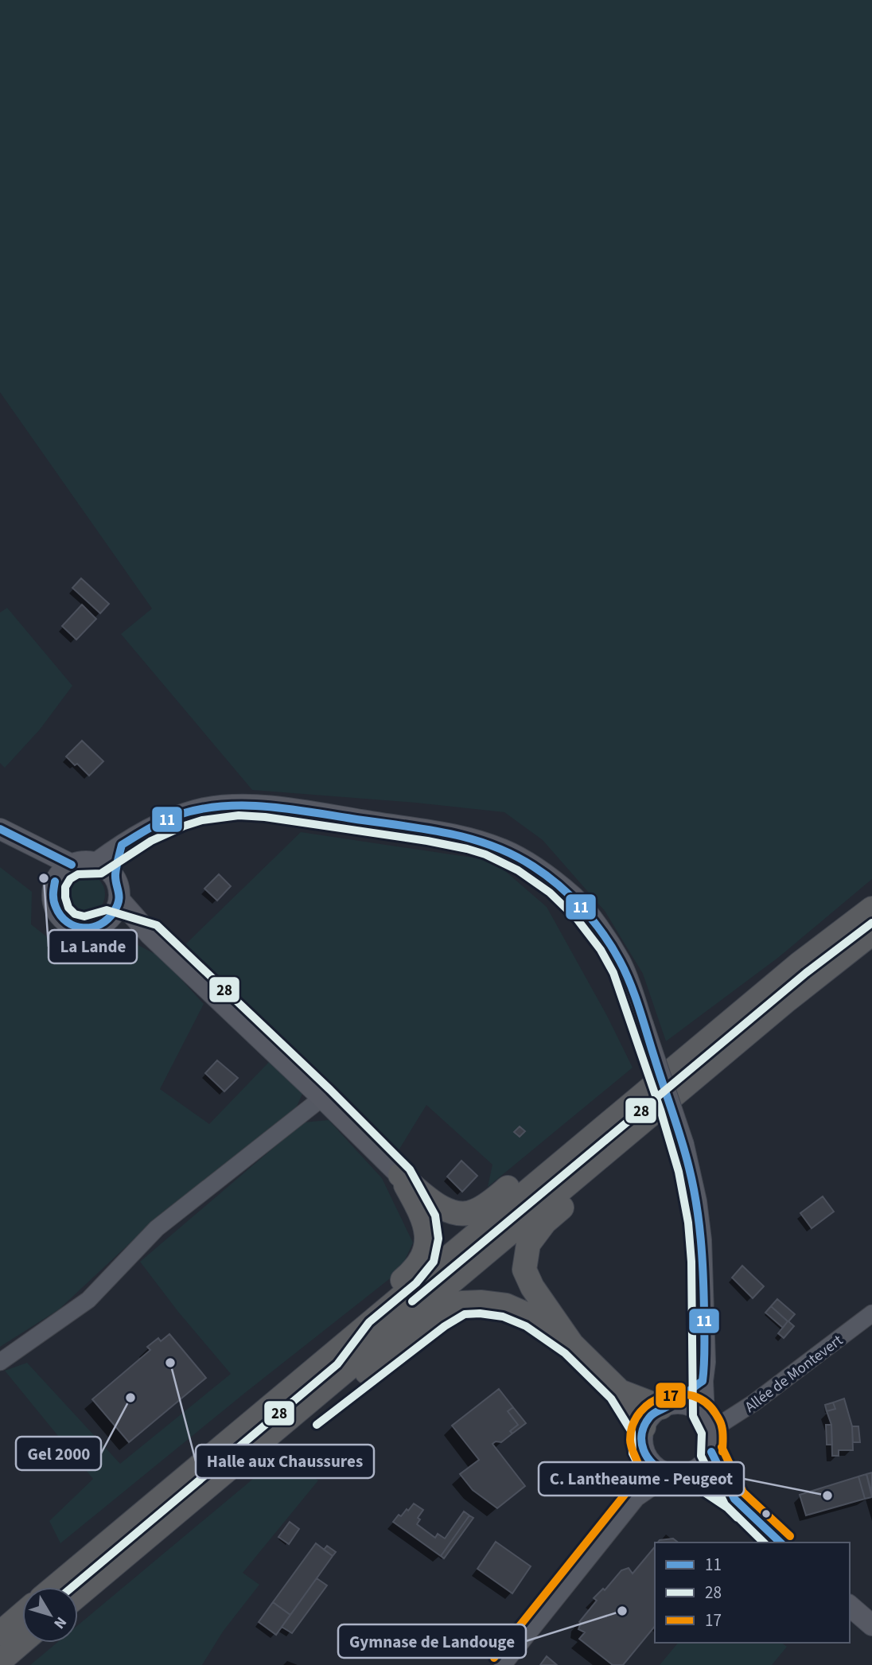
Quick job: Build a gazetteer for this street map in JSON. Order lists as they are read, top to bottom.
{
  "streets": {
    "street": ["Allée de Montevert"]
  },
  "places": [
    "La Lande",
    "Halle aux Chaussures",
    "Gel 2000",
    "C. Lantheaume - Peugeot",
    "Gymnase de Landouge"
  ],
  "lines": ["transit line 11", "transit line 28", "transit line 17"],
  "legend": ["11", "28", "17"],
  "north": "bottom right"
}
